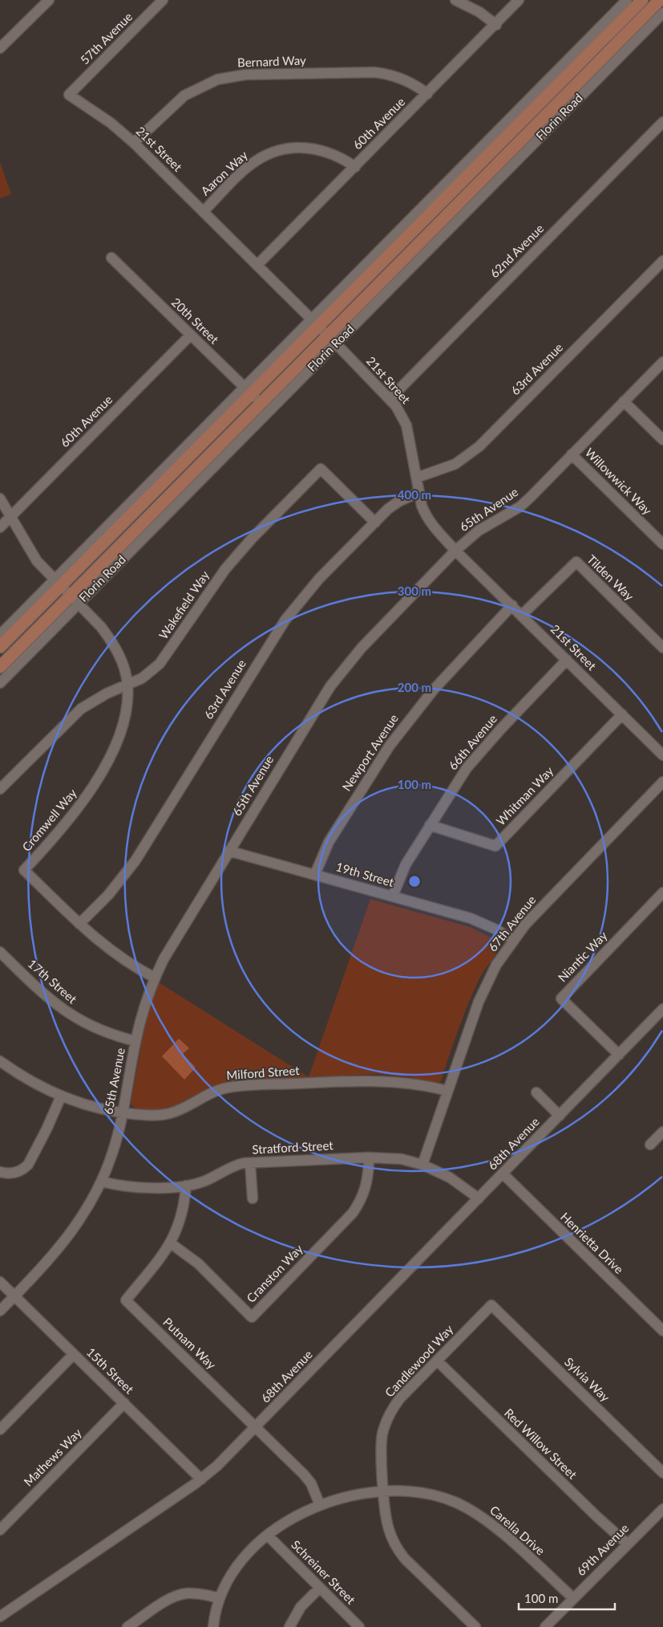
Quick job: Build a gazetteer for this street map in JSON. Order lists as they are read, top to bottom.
{
  "streets": {
    "main road": ["Florin Road"],
    "street": [
      "57th Avenue",
      "Bernard Way",
      "60th Avenue",
      "21st Street",
      "Aaron Way",
      "62nd Avenue",
      "20th Street",
      "63rd Avenue",
      "Willowwick Way",
      "65th Avenue",
      "Tilden Way",
      "Wakefield Way",
      "66th Avenue",
      "Newport Avenue",
      "Whitman Way",
      "Cromwell Way",
      "19th Street",
      "67th Avenue",
      "Niantic Way",
      "17th Street",
      "Milford Street",
      "68th Avenue",
      "Stratford Street",
      "Henrietta Drive",
      "Cranston Way",
      "Putnam Way",
      "Candlewood Way",
      "15th Street",
      "Sylvia Way",
      "Red Willow Street",
      "Mathews Way",
      "Carella Drive",
      "69th Avenue",
      "Schreiner Street"
    ]
  },
  "crossings": [
    ["57th Avenue", "21st Street"],
    ["Bernard Way", "60th Avenue"],
    ["Bernard Way", "21st Street"],
    ["Florin Road", "21st Street"],
    ["Florin Road", "20th Street"],
    ["Florin Road", "Cromwell Way"],
    ["60th Avenue", "21st Street"],
    ["60th Avenue", "Aaron Way"],
    ["60th Avenue", "20th Street"],
    ["60th Avenue", "Cromwell Way"],
    ["21st Street", "Aaron Way"],
    ["21st Street", "62nd Avenue"],
    ["21st Street", "63rd Avenue"],
    ["21st Street", "65th Avenue"],
    ["21st Street", "Tilden Way"],
    ["21st Street", "66th Avenue"],
    ["21st Street", "Newport Avenue"],
    ["21st Street", "Whitman Way"],
    ["63rd Avenue", "Wakefield Way"],
    ["63rd Avenue", "Cromwell Way"],
    ["Willowwick Way", "65th Avenue"],
    ["65th Avenue", "Cromwell Way"],
    ["65th Avenue", "19th Street"],
    ["65th Avenue", "17th Street"],
    ["65th Avenue", "Milford Street"],
    ["65th Avenue", "Stratford Street"],
    ["65th Avenue", "15th Street"],
    ["Wakefield Way", "Cromwell Way"],
    ["66th Avenue", "Whitman Way"],
    ["66th Avenue", "19th Street"],
    ["Newport Avenue", "19th Street"],
    ["19th Street", "67th Avenue"],
    ["67th Avenue", "Milford Street"],
    ["67th Avenue", "Stratford Street"],
    ["Niantic Way", "68th Avenue"],
    ["68th Avenue", "Stratford Street"],
    ["68th Avenue", "Henrietta Drive"],
    ["68th Avenue", "Putnam Way"],
    ["68th Avenue", "15th Street"],
    ["Stratford Street", "Cranston Way"],
    ["Stratford Street", "Putnam Way"],
    ["Cranston Way", "Putnam Way"],
    ["Putnam Way", "Carella Drive"],
    ["Candlewood Way", "Sylvia Way"],
    ["Candlewood Way", "Red Willow Street"],
    ["Candlewood Way", "Carella Drive"],
    ["15th Street", "Mathews Way"],
    ["Red Willow Street", "69th Avenue"],
    ["Carella Drive", "69th Avenue"],
    ["Carella Drive", "Schreiner Street"]
  ],
  "scale_bar": "100 m",
  "rings": [
    "400 m",
    "300 m",
    "200 m",
    "100 m"
  ]
}
